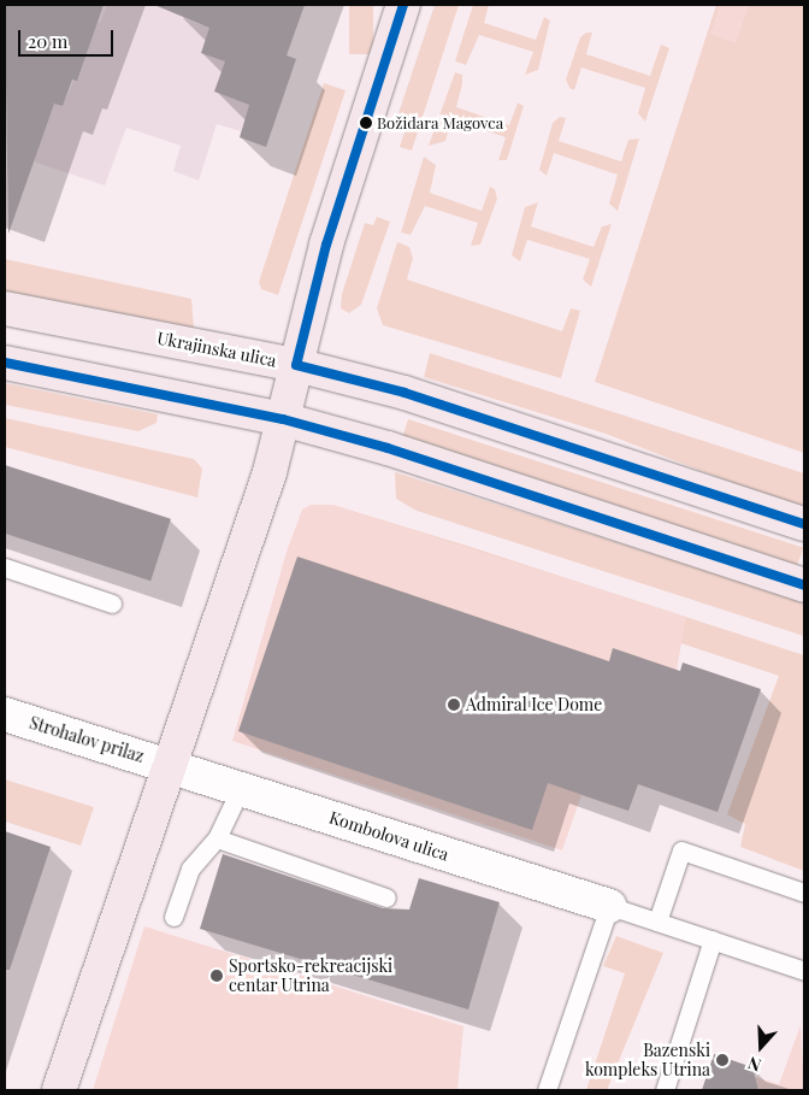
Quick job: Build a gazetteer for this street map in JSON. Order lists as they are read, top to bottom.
{
  "streets": {
    "street": ["Ukrajinska ulica", "Strohalov prilaz", "Kombolova ulica"]
  },
  "crossings": [
    ["Strohalov prilaz", "Kombolova ulica"]
  ],
  "places": [
    "Božidara Magovca",
    "Admiral Ice Dome",
    "Sportsko-rekreacijski centar Utrina",
    "Bazenski kompleks Utrina"
  ],
  "scale_bar": "20 m",
  "north": "bottom"
}
